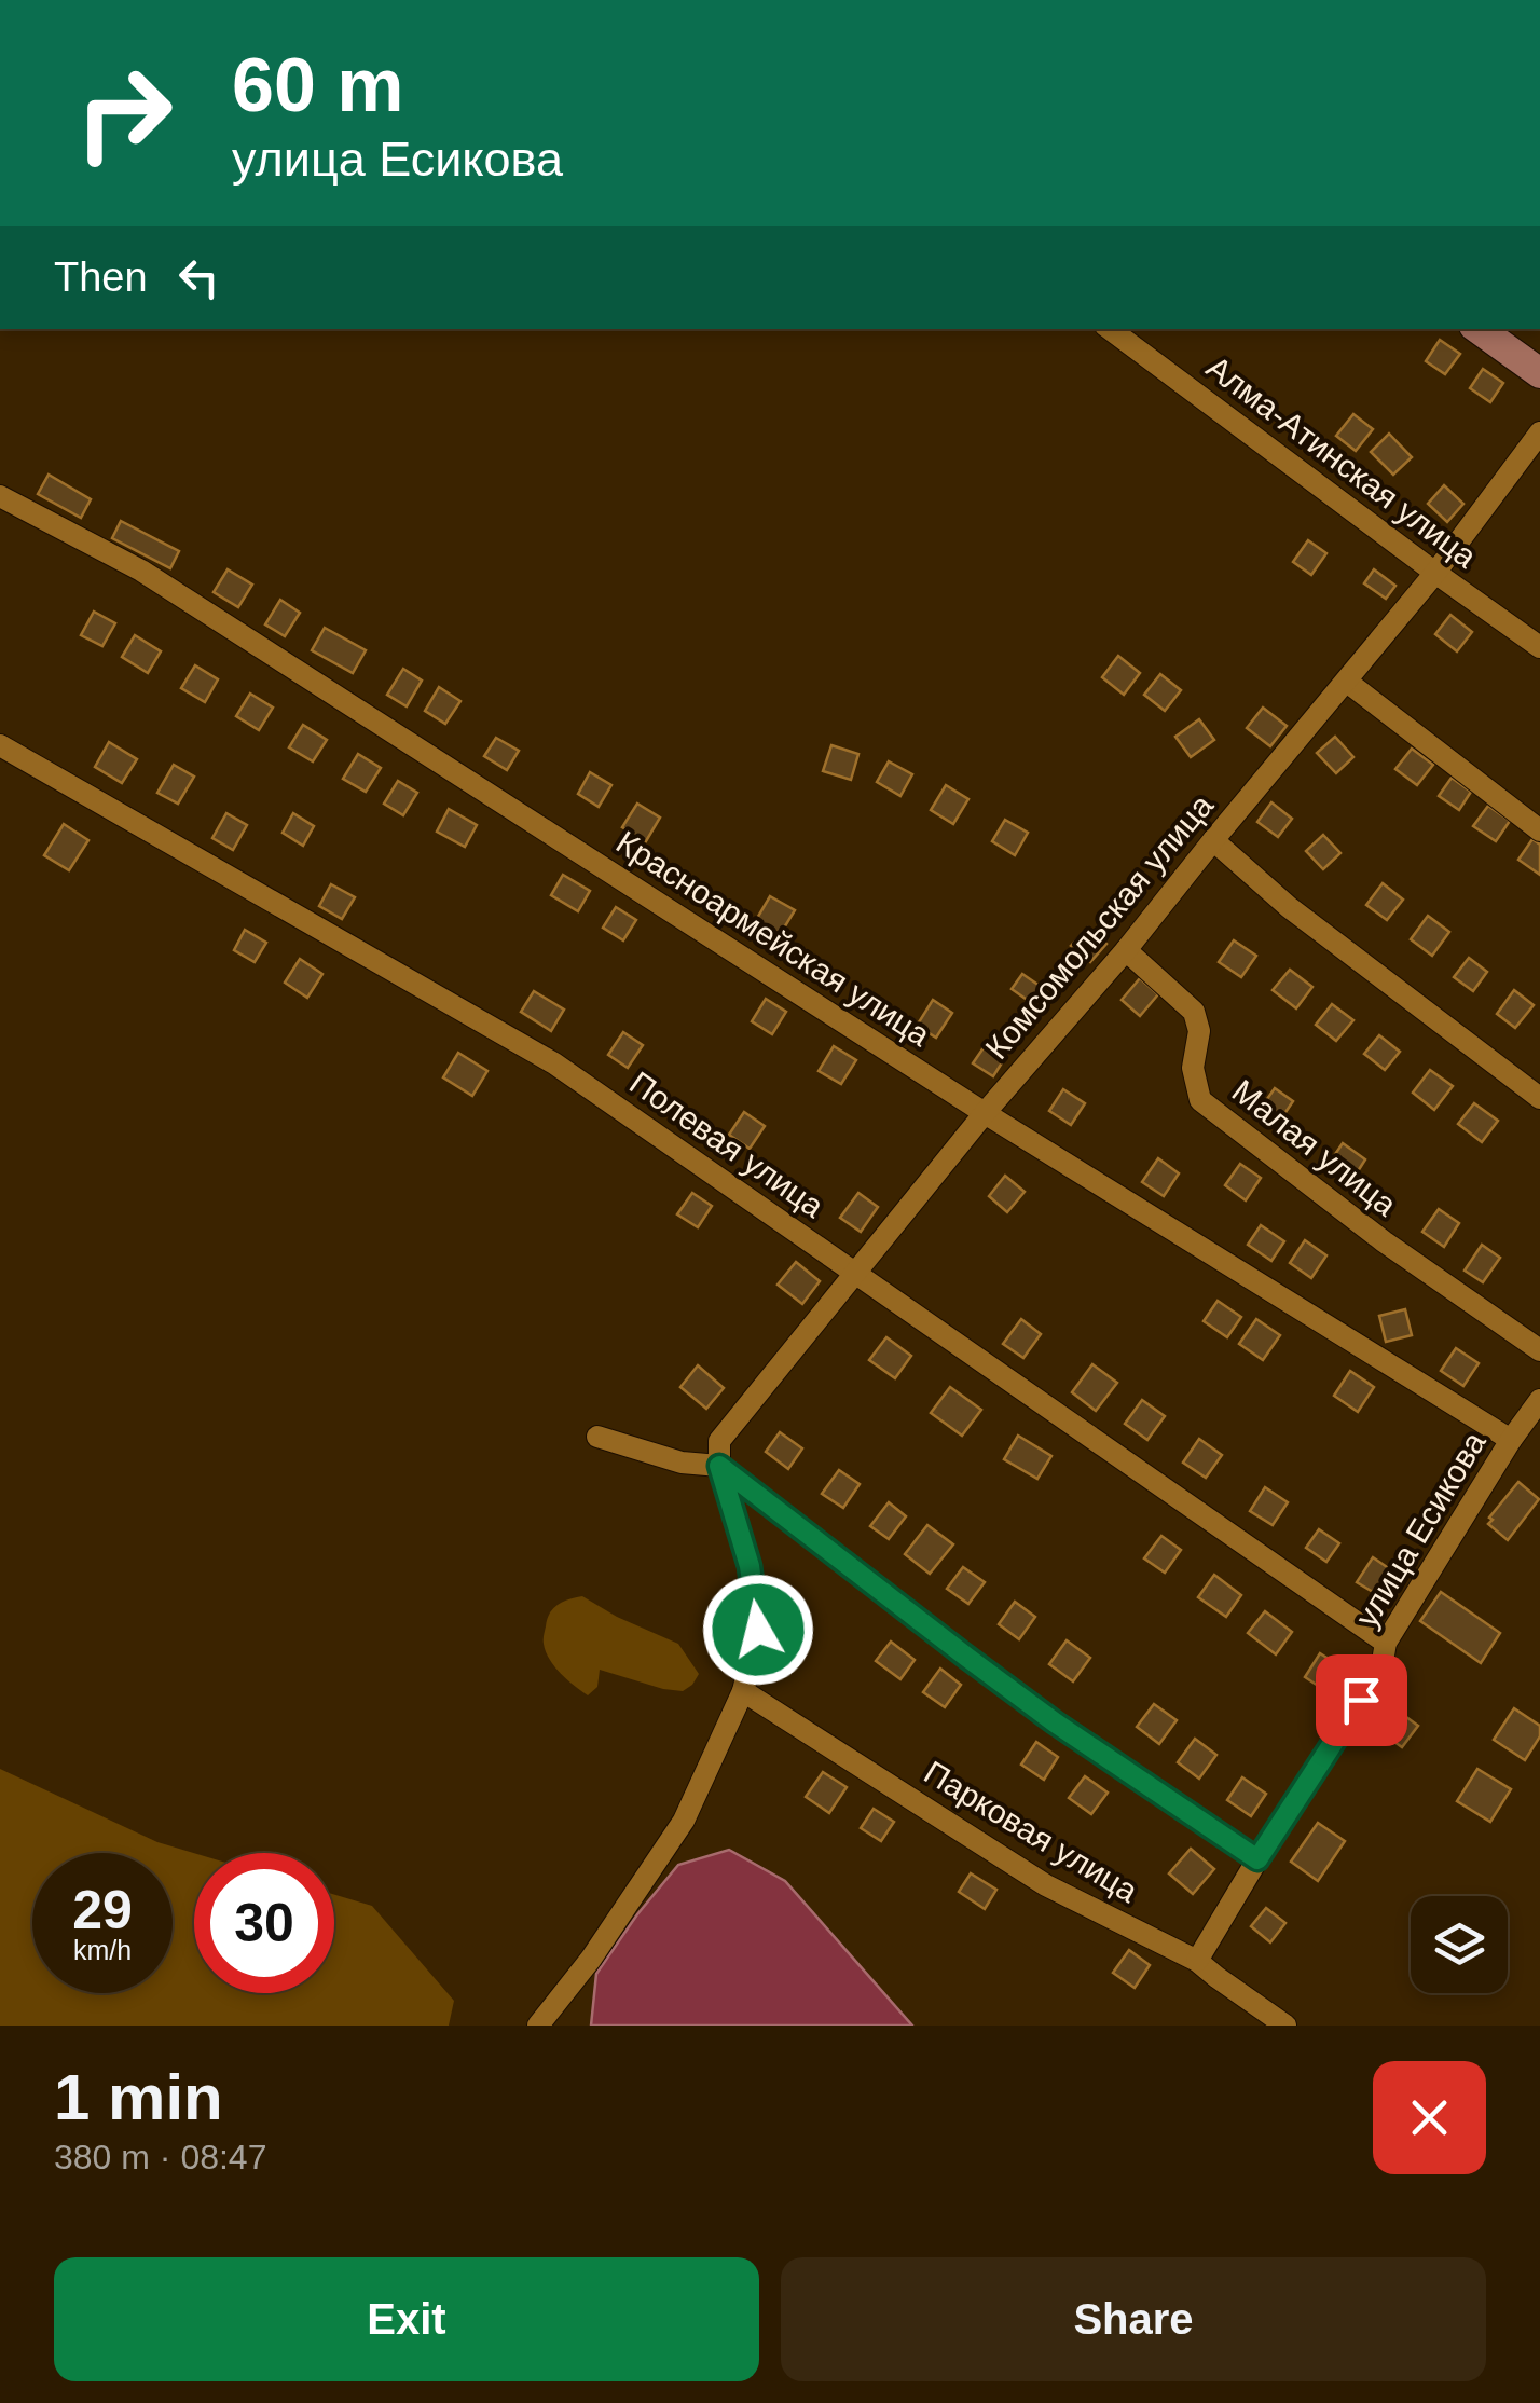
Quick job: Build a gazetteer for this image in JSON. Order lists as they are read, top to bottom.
{
  "streets": {
    "street": [
      "Алма-Атинская улица",
      "Комсомольская улица",
      "Красноармейская улица",
      "Полевая улица",
      "Малая улица",
      "улица Есикова",
      "Парковая улица"
    ]
  },
  "crossings": [
    ["Алма-Атинская улица", "Комсомольская улица"],
    ["Комсомольская улица", "Красноармейская улица"],
    ["Комсомольская улица", "Полевая улица"],
    ["Комсомольская улица", "Малая улица"],
    ["Красноармейская улица", "улица Есикова"],
    ["Полевая улица", "улица Есикова"],
    ["улица Есикова", "Парковая улица"]
  ],
  "page": {
    "turn": ["60 m", "улица Есикова"],
    "then": "Then",
    "speed": "29 km/h",
    "limit": "30",
    "heading": ["1 min", "380 m · 08:47"],
    "buttons": ["Exit", "Share"]
  }
}
